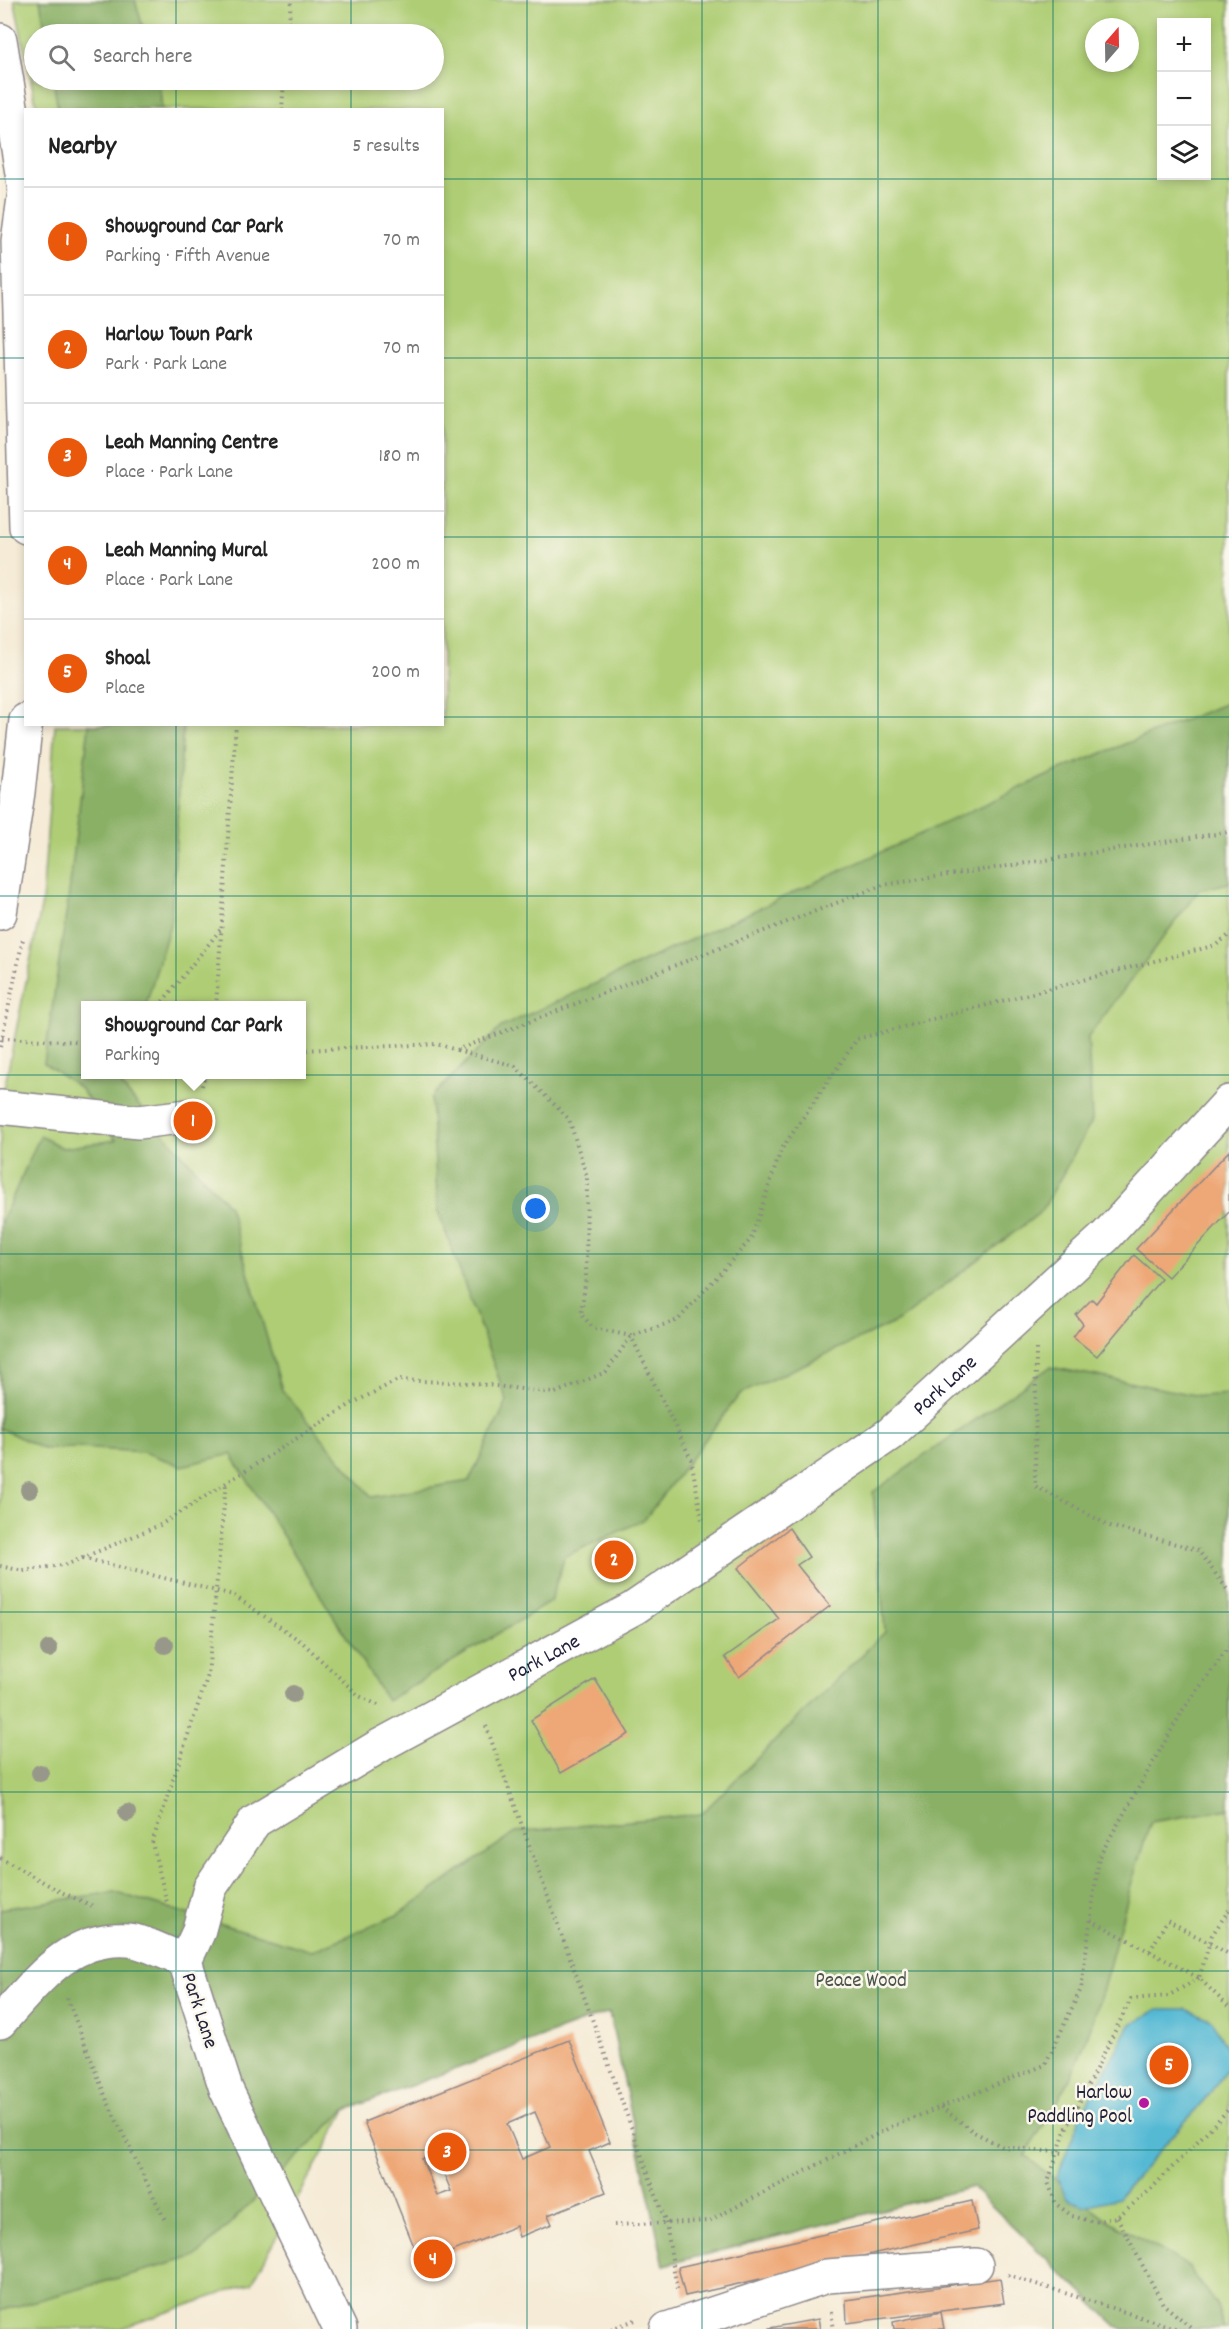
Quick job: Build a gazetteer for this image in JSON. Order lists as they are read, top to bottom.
{
  "streets": {
    "street": ["Park Lane"]
  },
  "parks": ["Peace Wood"],
  "places": ["Harlow Paddling Pool"],
  "north": "top",
  "page": {
    "map_buttons": ["+", "−"],
    "search": "Search here",
    "heading": ["Nearby", "5 results"],
    "list": [
      {
        "mark": "1",
        "name": "Showground Car Park",
        "note": "Parking · Fifth Avenue",
        "value": "70 m"
      },
      {
        "mark": "2",
        "name": "Harlow Town Park",
        "note": "Park · Park Lane",
        "value": "70 m"
      },
      {
        "mark": "3",
        "name": "Leah Manning Centre",
        "note": "Place · Park Lane",
        "value": "180 m"
      },
      {
        "mark": "4",
        "name": "Leah Manning Mural",
        "note": "Place · Park Lane",
        "value": "200 m"
      },
      {
        "mark": "5",
        "name": "Shoal",
        "note": "Place",
        "value": "200 m"
      }
    ],
    "popup": ["Showground Car Park", "Parking"],
    "pins": [
      "1",
      "2",
      "5",
      "3",
      "4"
    ]
  }
}
